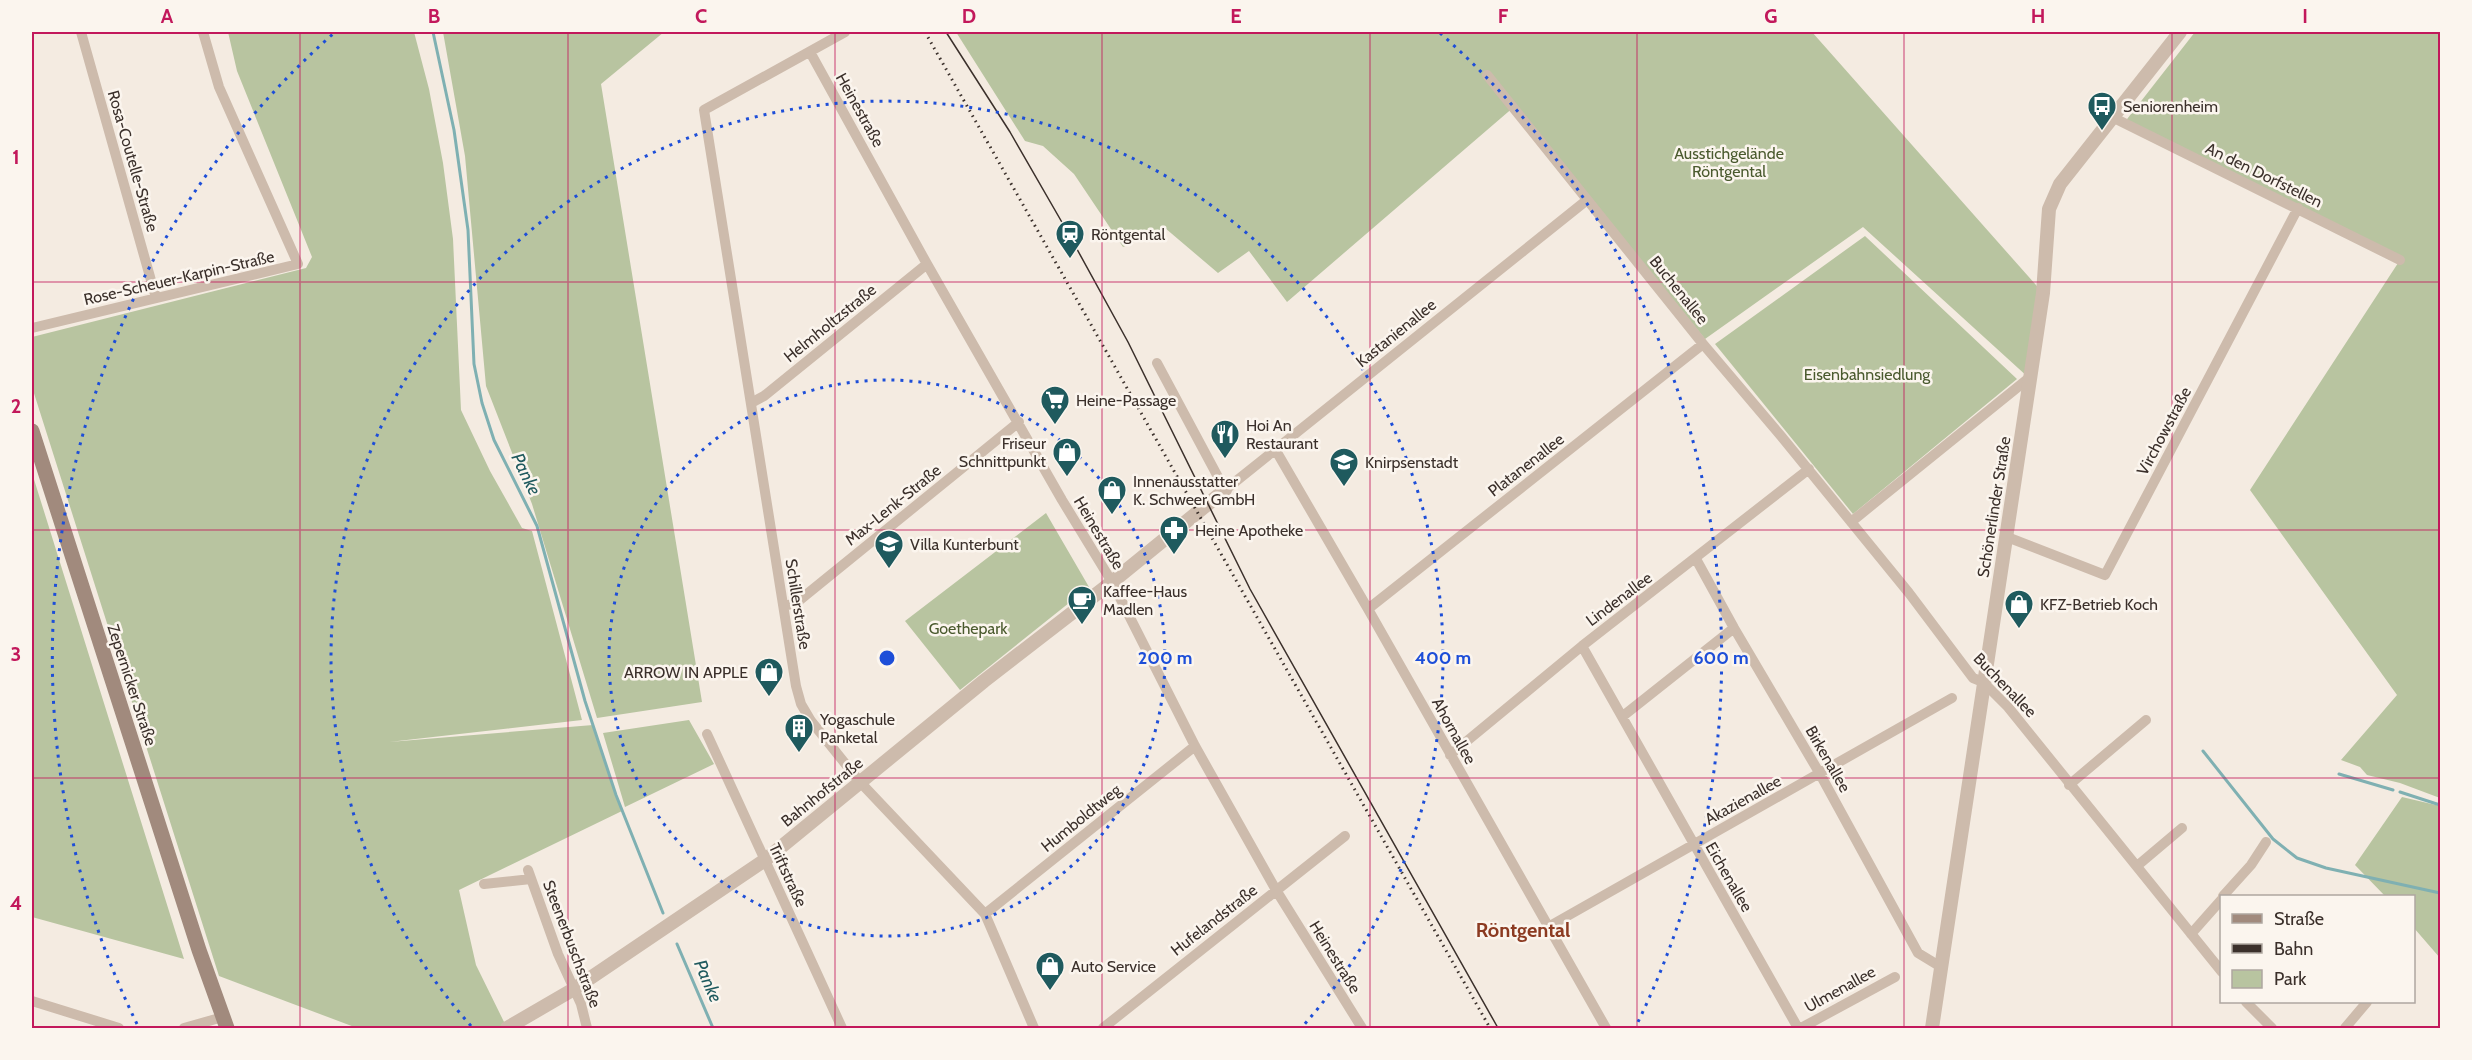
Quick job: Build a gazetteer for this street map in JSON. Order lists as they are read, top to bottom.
{
  "streets": {
    "main road": ["Zepernicker Straße"],
    "street": [
      "Heinestraße",
      "Rosa-Coutelle-Straße",
      "An den Dorfstellen",
      "Rose-Scheuer-Karpin-Straße",
      "Buchenallee",
      "Helmholtzstraße",
      "Kastanienallee",
      "Virchowstraße",
      "Platanenallee",
      "Max-Lenk-Straße",
      "Schönerlinder Straße",
      "Lindenallee",
      "Schillerstraße",
      "Ahornallee",
      "Birkenallee",
      "Bahnhofstraße",
      "Akazienallee",
      "Humboldtweg",
      "Triftstraße",
      "Eichenallee",
      "Hufelandstraße",
      "Steenerbuschstraße",
      "Ulmenallee"
    ]
  },
  "crossings": [
    ["Heinestraße", "Helmholtzstraße"],
    ["Heinestraße", "Max-Lenk-Straße"],
    ["Heinestraße", "Schillerstraße"],
    ["Heinestraße", "Bahnhofstraße"],
    ["Heinestraße", "Humboldtweg"],
    ["Heinestraße", "Hufelandstraße"],
    ["Rosa-Coutelle-Straße", "Rose-Scheuer-Karpin-Straße"],
    ["An den Dorfstellen", "Virchowstraße"],
    ["An den Dorfstellen", "Schönerlinder Straße"],
    ["Buchenallee", "Kastanienallee"],
    ["Buchenallee", "Platanenallee"],
    ["Buchenallee", "Schönerlinder Straße"],
    ["Buchenallee", "Lindenallee"],
    ["Helmholtzstraße", "Schillerstraße"],
    ["Kastanienallee", "Ahornallee"],
    ["Kastanienallee", "Bahnhofstraße"],
    ["Virchowstraße", "Schönerlinder Straße"],
    ["Platanenallee", "Ahornallee"],
    ["Max-Lenk-Straße", "Schillerstraße"],
    ["Schönerlinder Straße", "Birkenallee"],
    ["Lindenallee", "Ahornallee"],
    ["Lindenallee", "Birkenallee"],
    ["Lindenallee", "Eichenallee"],
    ["Schillerstraße", "Bahnhofstraße"],
    ["Schillerstraße", "Humboldtweg"],
    ["Ahornallee", "Akazienallee"],
    ["Birkenallee", "Akazienallee"],
    ["Bahnhofstraße", "Triftstraße"],
    ["Bahnhofstraße", "Steenerbuschstraße"],
    ["Akazienallee", "Eichenallee"],
    ["Eichenallee", "Ulmenallee"]
  ],
  "districts": ["Röntgental"],
  "water": ["Panke"],
  "parks": ["Ausstichgelände Röntgental", "Eisenbahnsiedlung", "Goethepark"],
  "places": {
    "bus stop": ["Seniorenheim"],
    "station": ["Röntgental"],
    "supermarket": ["Heine-Passage"],
    "restaurant": ["Hoi An Restaurant"],
    "shop": [
      "Friseur Schnittpunkt",
      "Innenausstatter K. Schweer GmbH",
      "KFZ-Betrieb Koch",
      "ARROW IN APPLE",
      "Auto Service"
    ],
    "school or university": ["Knirpsenstadt", "Villa Kunterbunt"],
    "pharmacy": ["Heine Apotheke"],
    "cafe": ["Kaffee-Haus Madlen"],
    "building": ["Yogaschule Panketal"]
  },
  "legend": ["Straße", "Bahn", "Park"],
  "grid": {
    "columns": [
      "A",
      "B",
      "C",
      "D",
      "E",
      "F",
      "G",
      "H",
      "I"
    ],
    "rows": [
      "1",
      "2",
      "3",
      "4"
    ]
  },
  "rings": ["200 m", "400 m", "600 m"]
}
